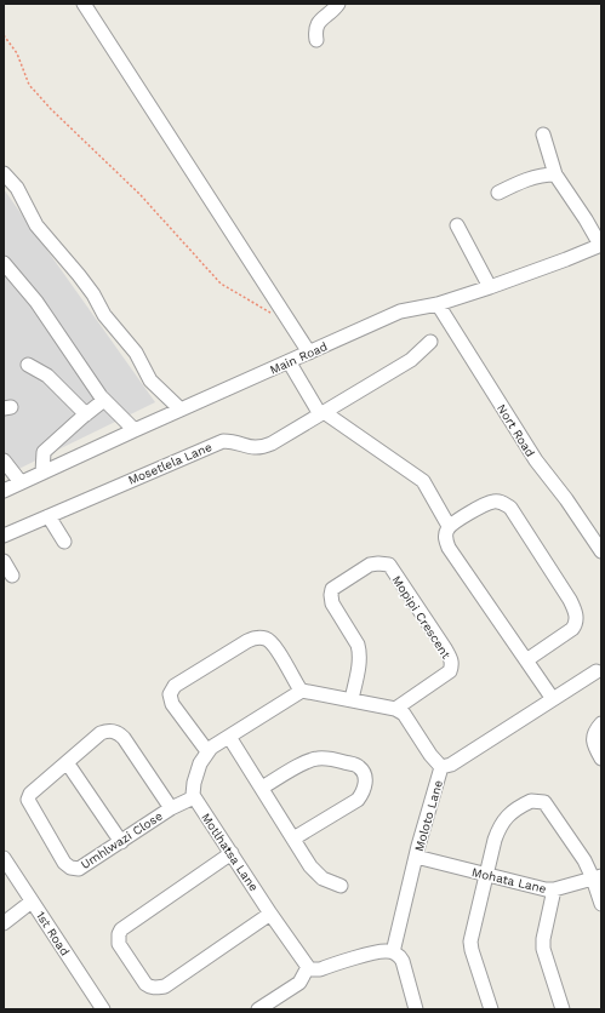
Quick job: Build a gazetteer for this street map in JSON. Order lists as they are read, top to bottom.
{
  "streets": {
    "street": [
      "Main Road",
      "Nort Road",
      "Mosetlela Lane",
      "Mopipi Crescent",
      "Moloto Lane",
      "Umhlwazi Close",
      "Motlhatsa Lane",
      "Mohata Lane",
      "1st Road"
    ]
  },
  "crossings": [
    ["Main Road", "Nort Road"],
    ["Moloto Lane", "Mohata Lane"],
    ["Umhlwazi Close", "Motlhatsa Lane"]
  ]
}
